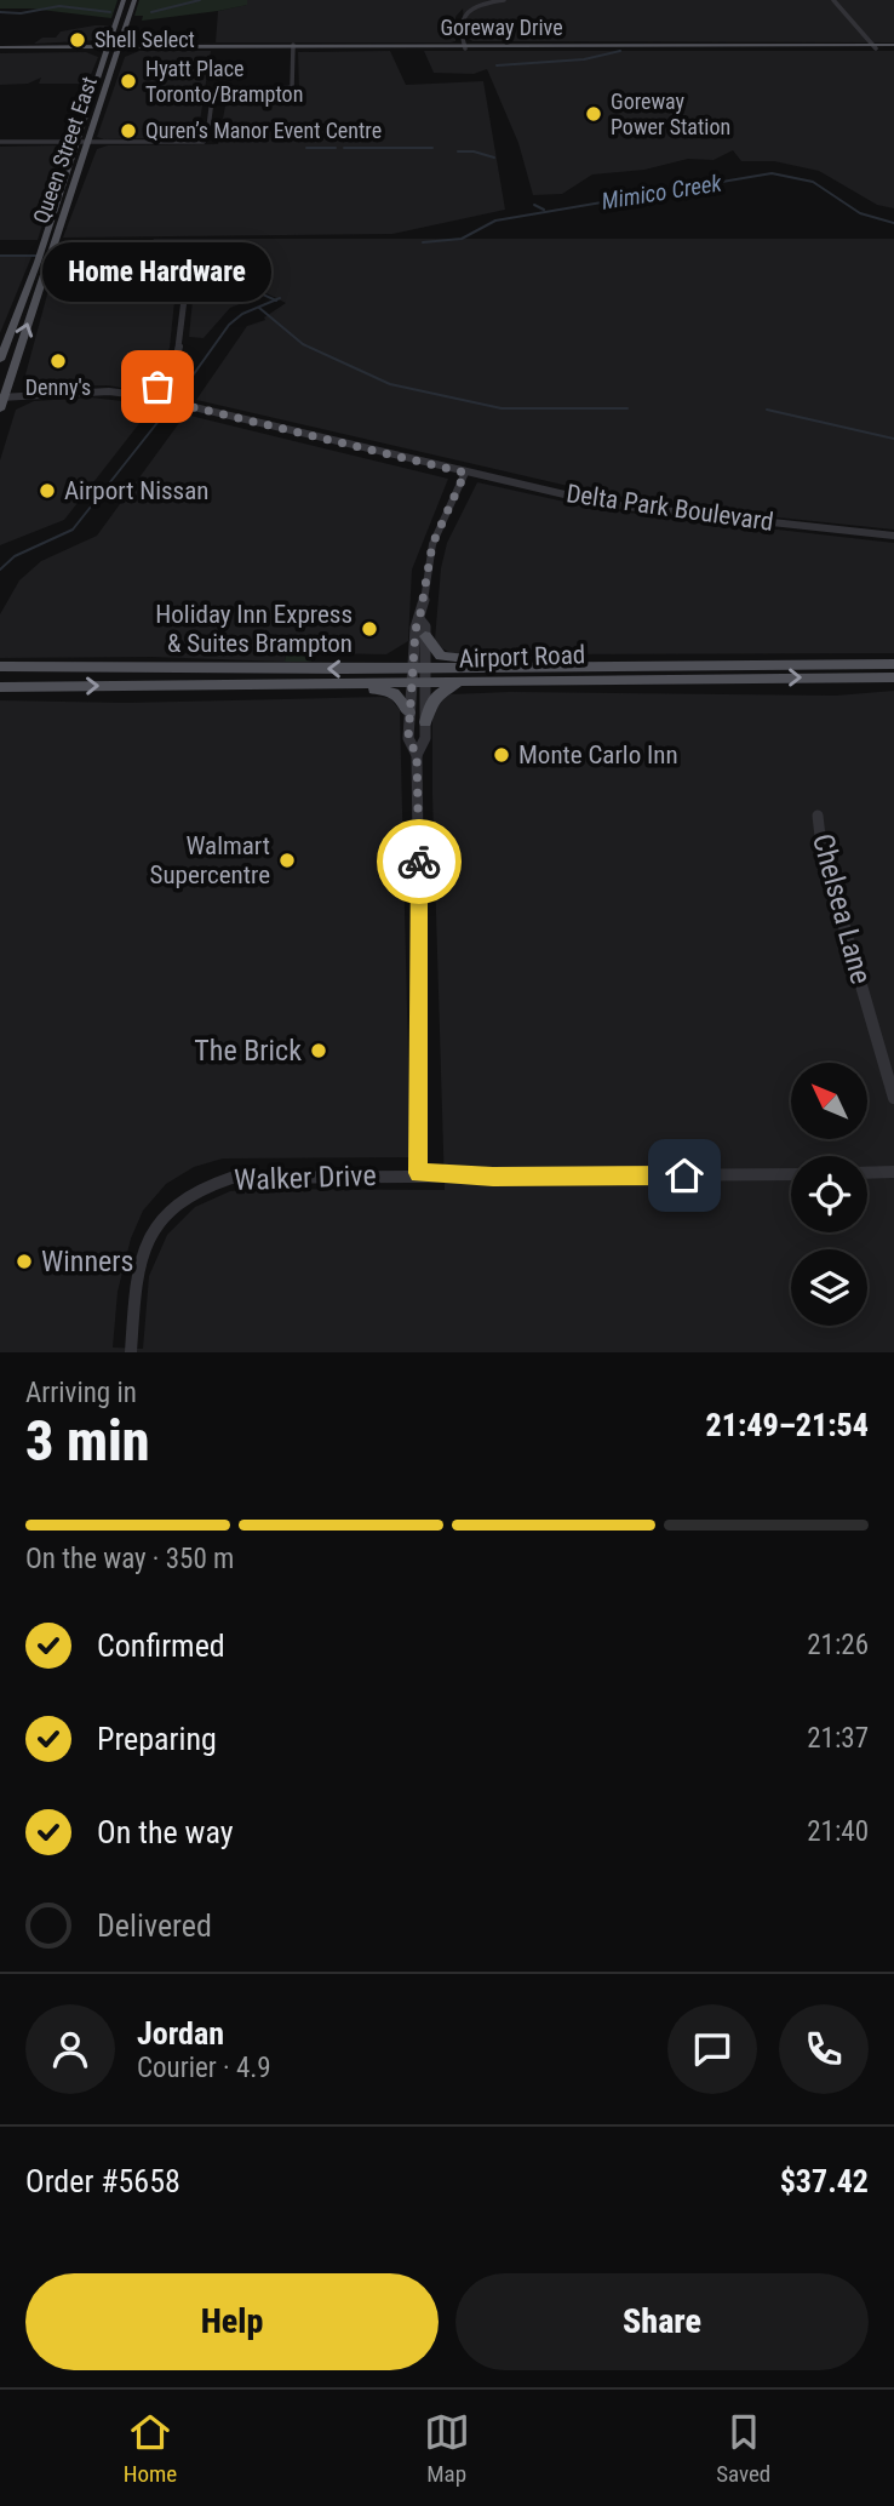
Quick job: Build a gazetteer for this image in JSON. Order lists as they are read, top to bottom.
{
  "streets": {
    "main road": ["Goreway Drive", "Queen Street East", "Airport Road"],
    "street": ["Delta Park Boulevard", "Chelsea Lane", "Walker Drive"]
  },
  "crossings": [
    ["Queen Street East", "Delta Park Boulevard"]
  ],
  "water": ["Mimico Creek"],
  "places": [
    "Shell Select",
    "Hyatt Place Toronto/Brampton",
    "Goreway Power Station",
    "Quren’s Manor Event Centre",
    "Denny's",
    "Home Hardware",
    "Airport Nissan",
    "Holiday Inn Express & Suites Brampton",
    "Monte Carlo Inn",
    "Walmart Supercentre",
    "The Brick",
    "Winners"
  ],
  "north": "top left",
  "page": {
    "bubble": "Home Hardware",
    "heading": ["3 min", "Arriving in", "21:49–21:54"],
    "panel": [
      "Jordan",
      "Courier · 4.9",
      "Order #5658",
      "$37.42"
    ],
    "bar": "On the way · 350 m",
    "list": [
      ["Confirmed", "21:26"],
      ["Preparing", "21:37"],
      ["On the way", "21:40"],
      "Delivered"
    ],
    "buttons": ["Help", "Share"],
    "tabs": ["Home", "Map", "Saved"]
  }
}
